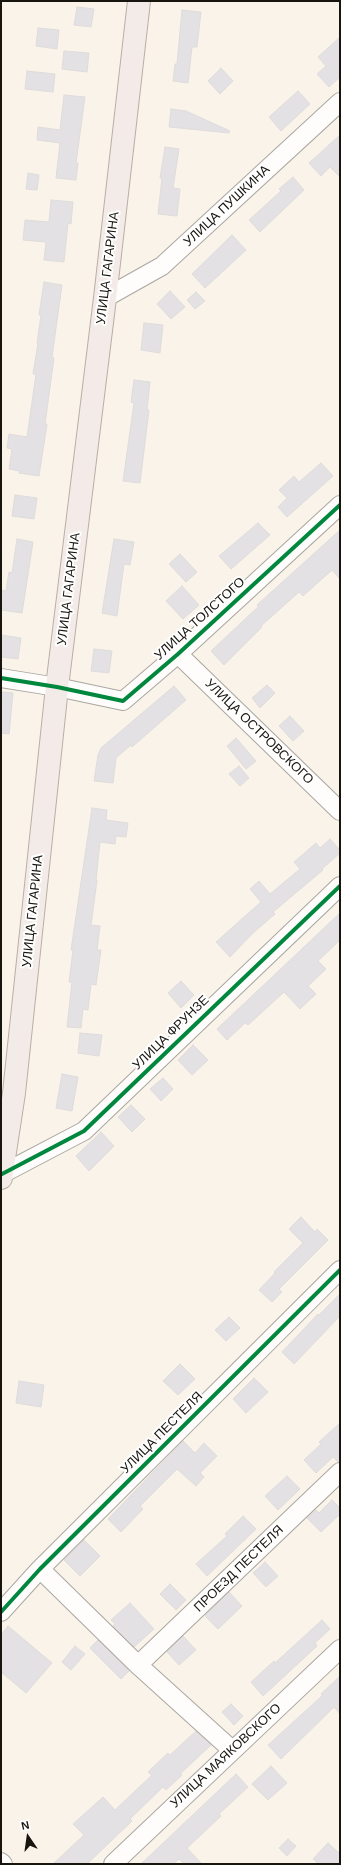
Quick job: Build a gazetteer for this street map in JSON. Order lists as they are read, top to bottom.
{
  "streets": {
    "main road": ["УЛИЦА ГАГАРИНА"],
    "street": [
      "УЛИЦА ПУШКИНА",
      "УЛИЦА ТОЛСТОГО",
      "УЛИЦА ОСТРОВСКОГО",
      "УЛИЦА ФРУНЗЕ",
      "УЛИЦА ПЕСТЕЛЯ",
      "ПРОЕЗД ПЕСТЕЛЯ",
      "УЛИЦА МАЯКОВСКОГО"
    ]
  },
  "crossings": [
    ["УЛИЦА ПУШКИНА", "УЛИЦА ГАГАРИНА"],
    ["УЛИЦА ГАГАРИНА", "УЛИЦА ТОЛСТОГО"],
    ["УЛИЦА ГАГАРИНА", "УЛИЦА ФРУНЗЕ"],
    ["УЛИЦА ТОЛСТОГО", "УЛИЦА ОСТРОВСКОГО"]
  ],
  "north": "top"
}
